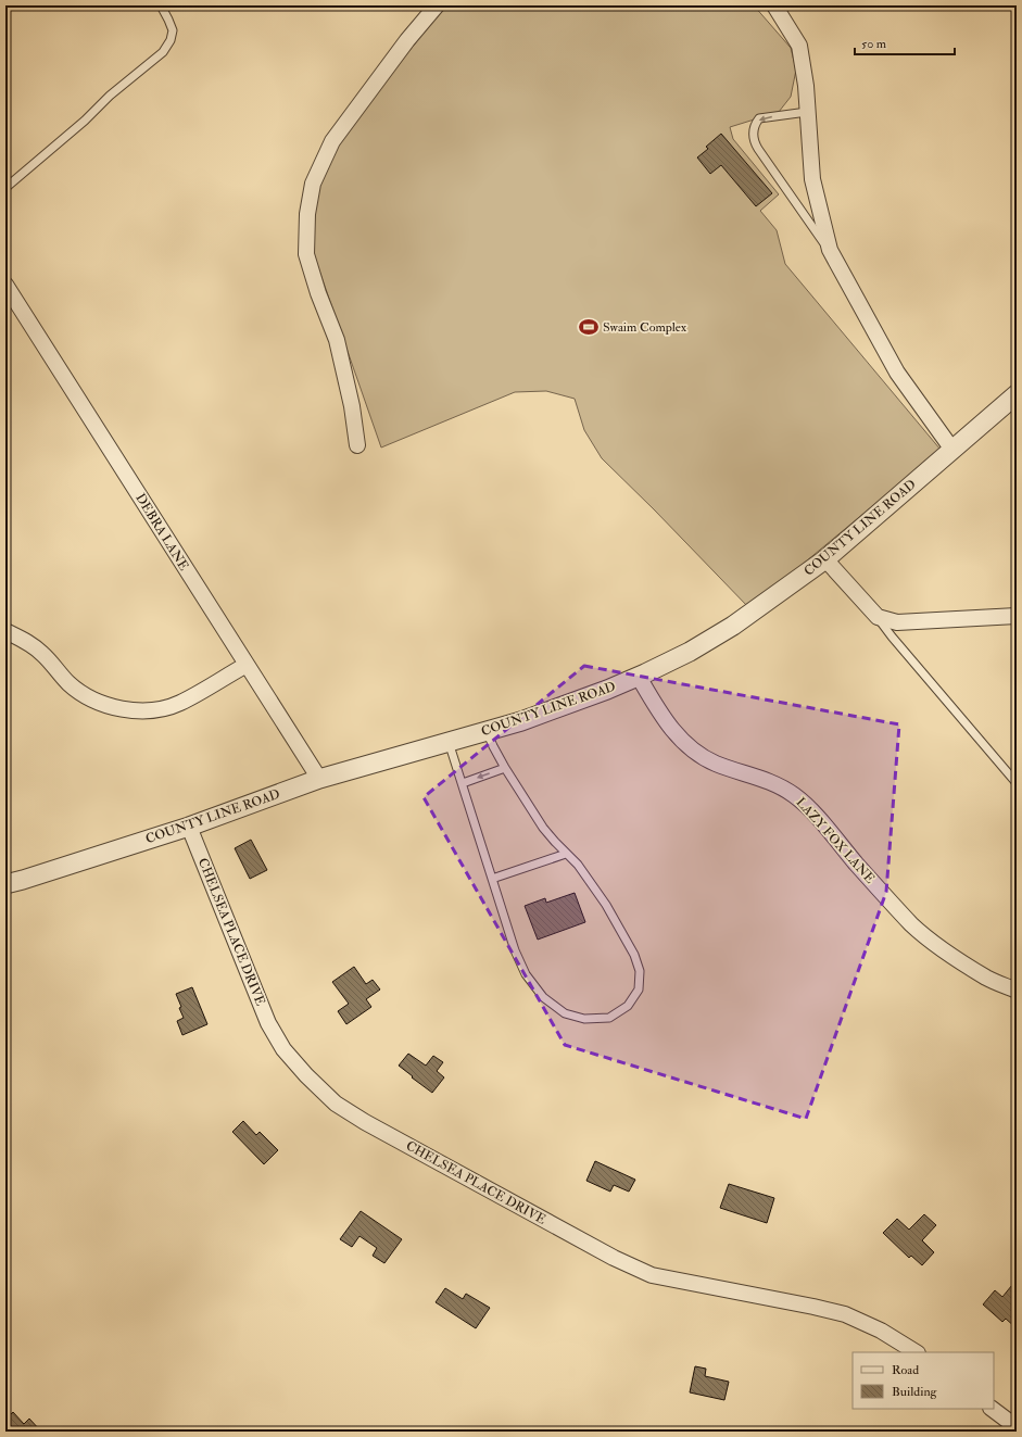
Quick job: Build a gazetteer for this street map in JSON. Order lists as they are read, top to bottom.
{
  "streets": {
    "street": [
      "COUNTY LINE ROAD",
      "DEBRA LANE",
      "LAZY FOX LANE",
      "CHELSEA PLACE DRIVE"
    ]
  },
  "crossings": [
    ["COUNTY LINE ROAD", "DEBRA LANE"],
    ["COUNTY LINE ROAD", "LAZY FOX LANE"],
    ["COUNTY LINE ROAD", "CHELSEA PLACE DRIVE"]
  ],
  "places": {
    "sports": ["Swaim Complex"]
  },
  "legend": ["Road", "Building"],
  "scale_bar": "50 m"
}
